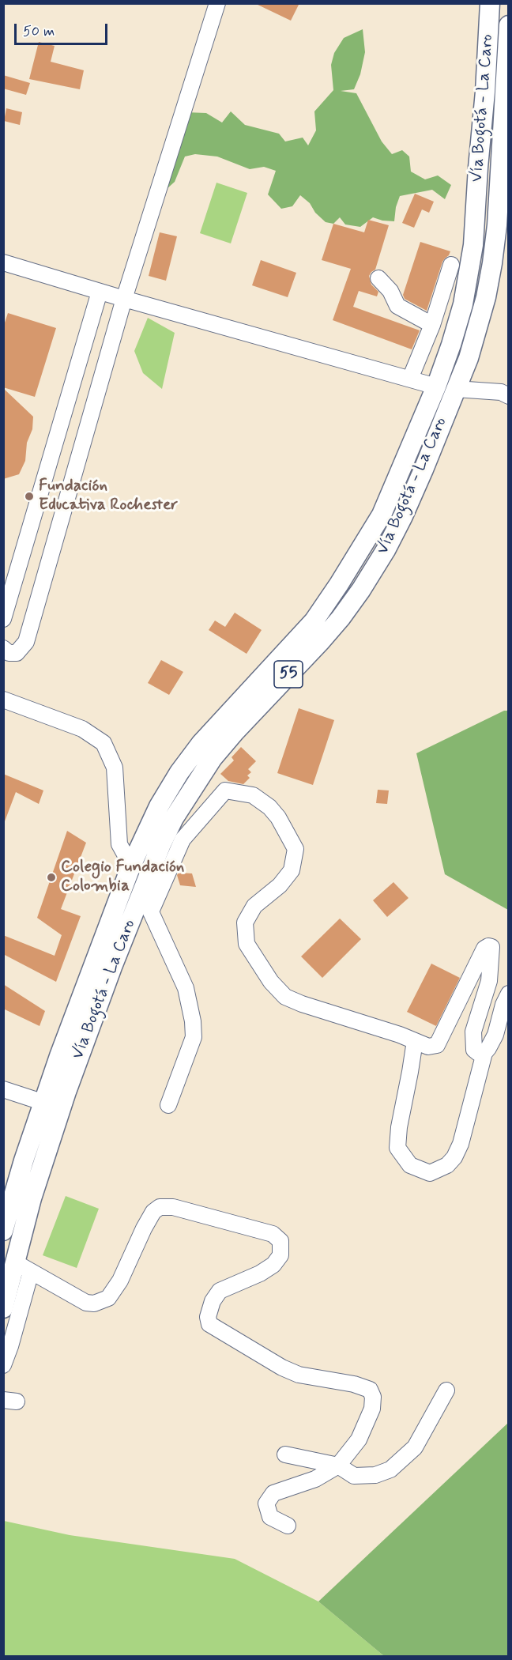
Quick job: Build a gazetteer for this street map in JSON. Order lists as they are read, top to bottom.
{
  "streets": {
    "main road": ["Vía Bogotá - La Caro", "55"]
  },
  "places": ["Fundación Educativa Rochester", "Colegio Fundación Colombia"],
  "scale_bar": "50 m"
}
